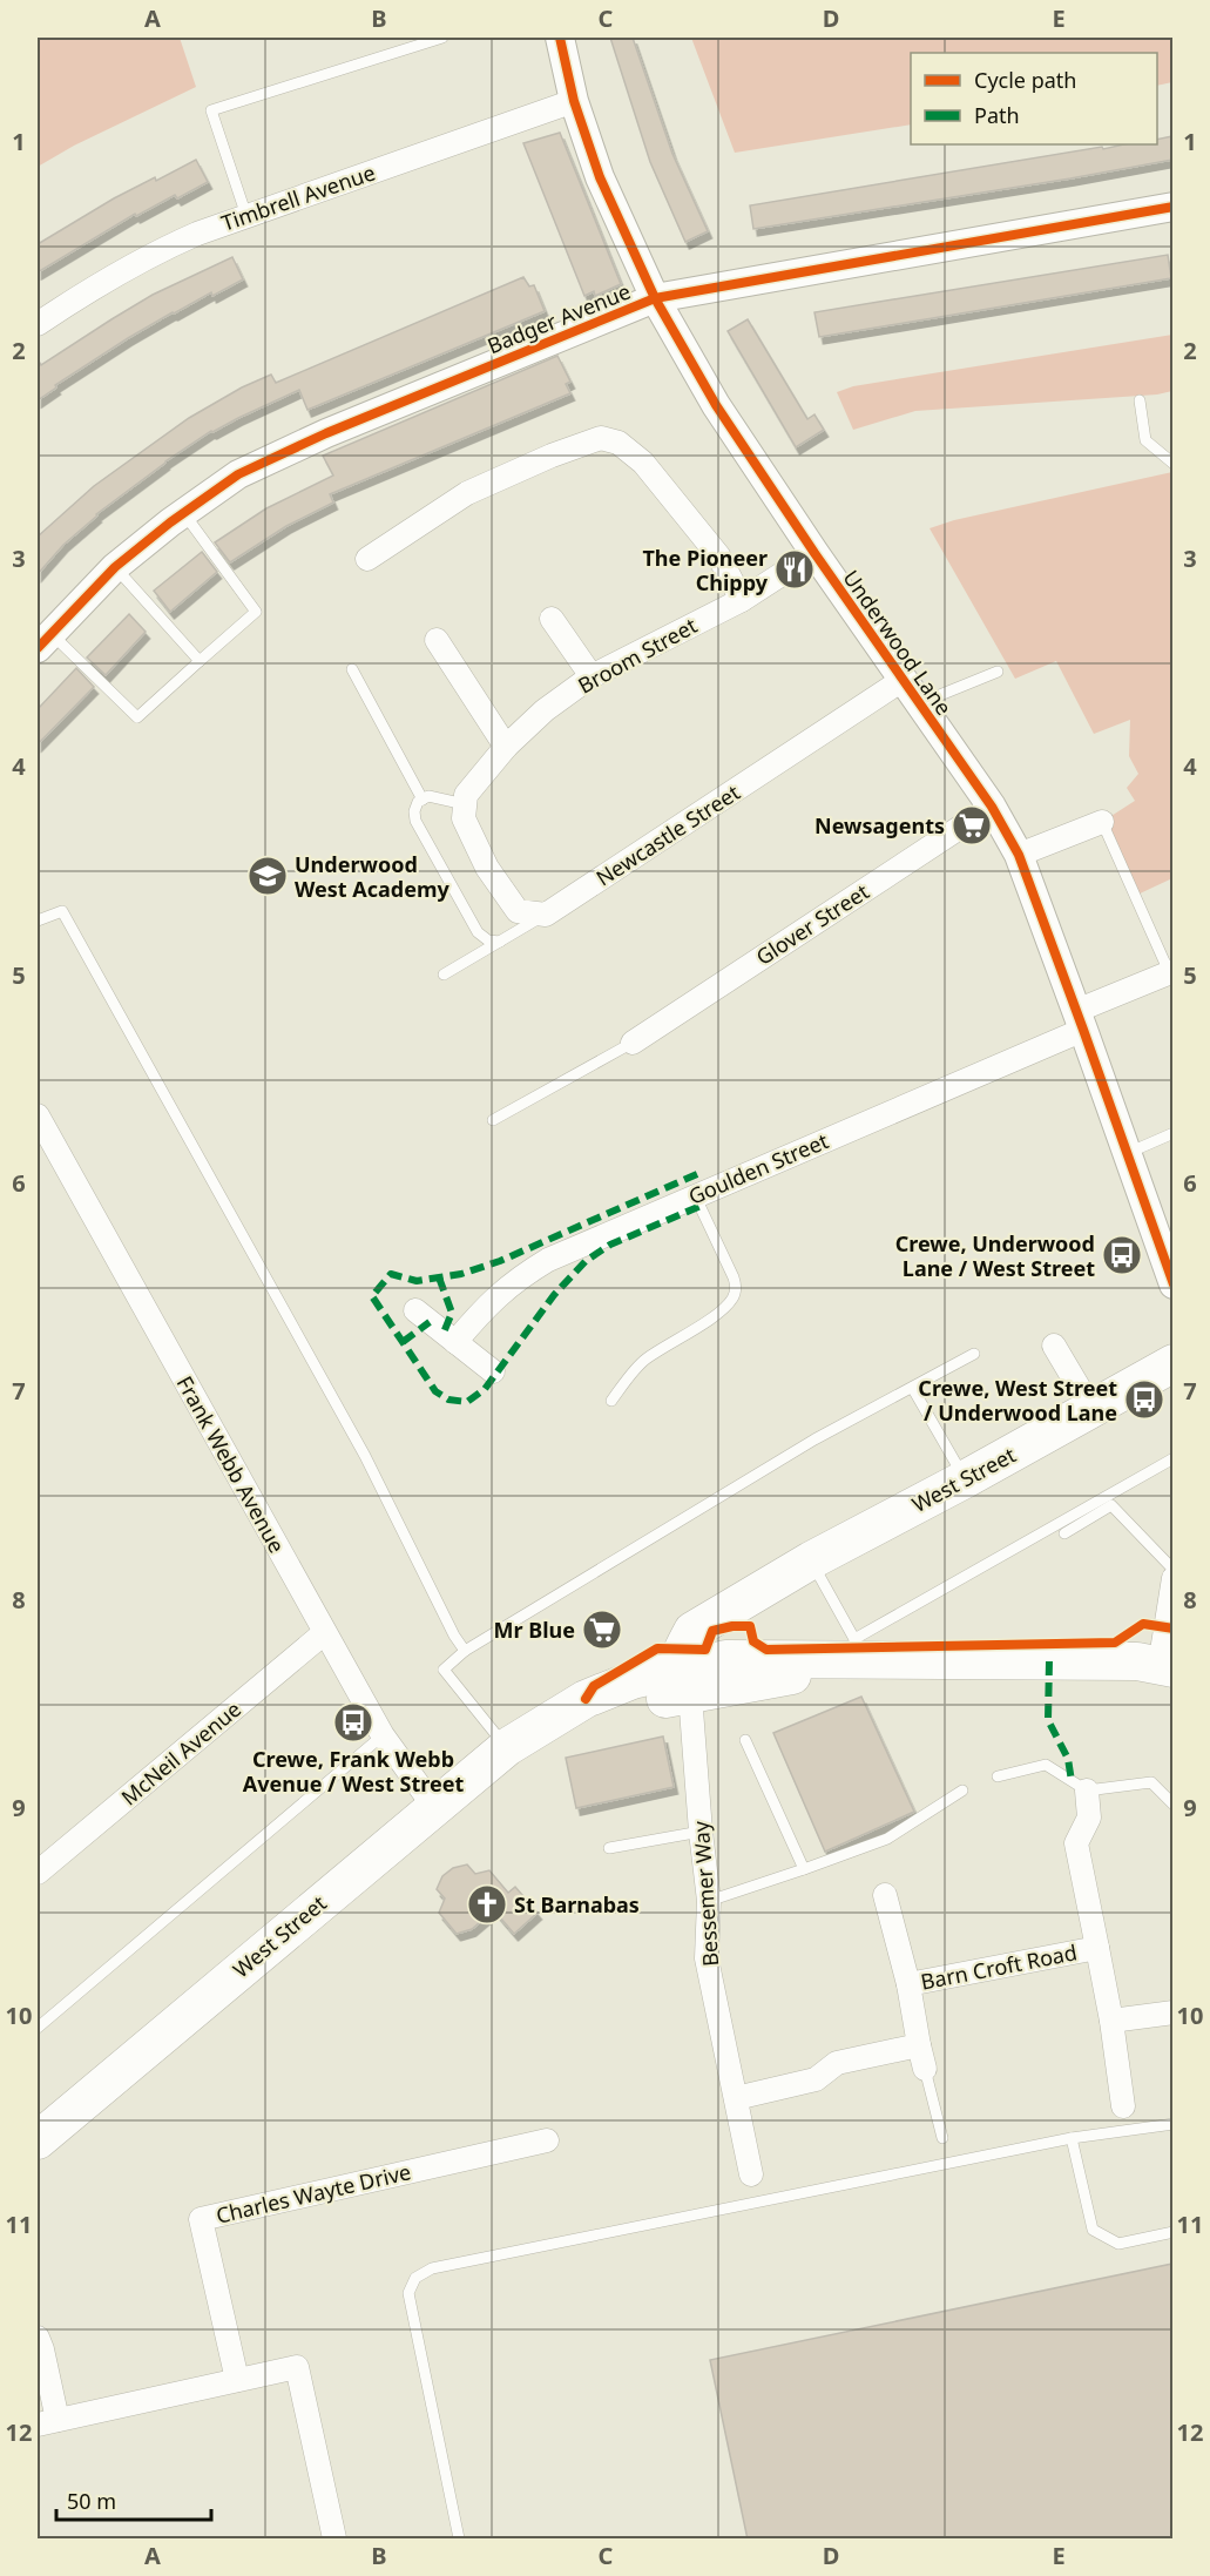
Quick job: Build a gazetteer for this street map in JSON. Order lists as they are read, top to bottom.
{
  "streets": {
    "main road": ["West Street"],
    "street": [
      "Timbrell Avenue",
      "Badger Avenue",
      "Underwood Lane",
      "Broom Street",
      "Newcastle Street",
      "Glover Street",
      "Goulden Street",
      "Frank Webb Avenue",
      "McNeil Avenue",
      "Bessemer Way",
      "Barn Croft Road",
      "Charles Wayte Drive"
    ]
  },
  "crossings": [
    ["Timbrell Avenue", "Underwood Lane"],
    ["Badger Avenue", "Underwood Lane"],
    ["Underwood Lane", "Broom Street"],
    ["Underwood Lane", "Newcastle Street"],
    ["Underwood Lane", "Glover Street"],
    ["Underwood Lane", "Goulden Street"],
    ["Frank Webb Avenue", "West Street"],
    ["Frank Webb Avenue", "McNeil Avenue"],
    ["West Street", "Bessemer Way"]
  ],
  "places": {
    "restaurant": ["The Pioneer Chippy"],
    "supermarket": ["Newsagents", "Mr Blue"],
    "school or university": ["Underwood West Academy"],
    "bus stop": ["Crewe, Underwood Lane / West Street", "Crewe, West Street / Underwood Lane", "Crewe, Frank Webb Avenue / West Street"],
    "church": ["St Barnabas"]
  },
  "legend": ["Cycle path", "Path"],
  "scale_bar": "50 m",
  "grid": {
    "columns": [
      "A",
      "B",
      "C",
      "D",
      "E"
    ],
    "rows": [
      "1",
      "2",
      "3",
      "4",
      "5",
      "6",
      "7",
      "8",
      "9",
      "10",
      "11",
      "12"
    ]
  }
}
